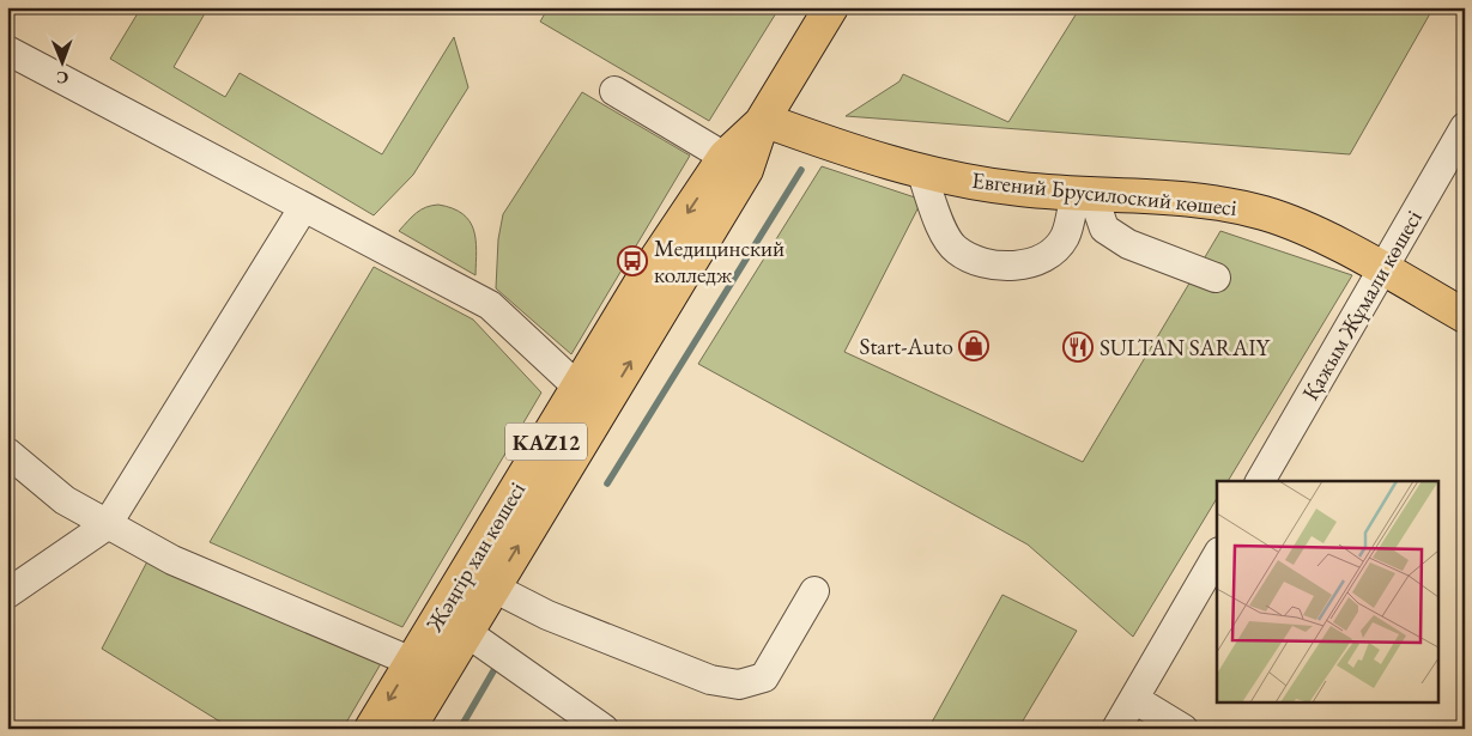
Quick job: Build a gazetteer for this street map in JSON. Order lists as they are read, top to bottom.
{
  "streets": {
    "main road": ["Евгений Брусилоский көшесі", "KAZ12", "Жәңгір хан көшесі"],
    "street": ["Қажым Жұмали көшесі"]
  },
  "crossings": [
    ["Евгений Брусилоский көшесі", "Қажым Жұмали көшесі"],
    ["Евгений Брусилоский көшесі", "Жәңгір хан көшесі"]
  ],
  "places": {
    "bus stop": ["Медицинский колледж"],
    "shop": ["Start-Auto"],
    "restaurant": ["SULTAN SARAIY"]
  },
  "north": "bottom"
}
